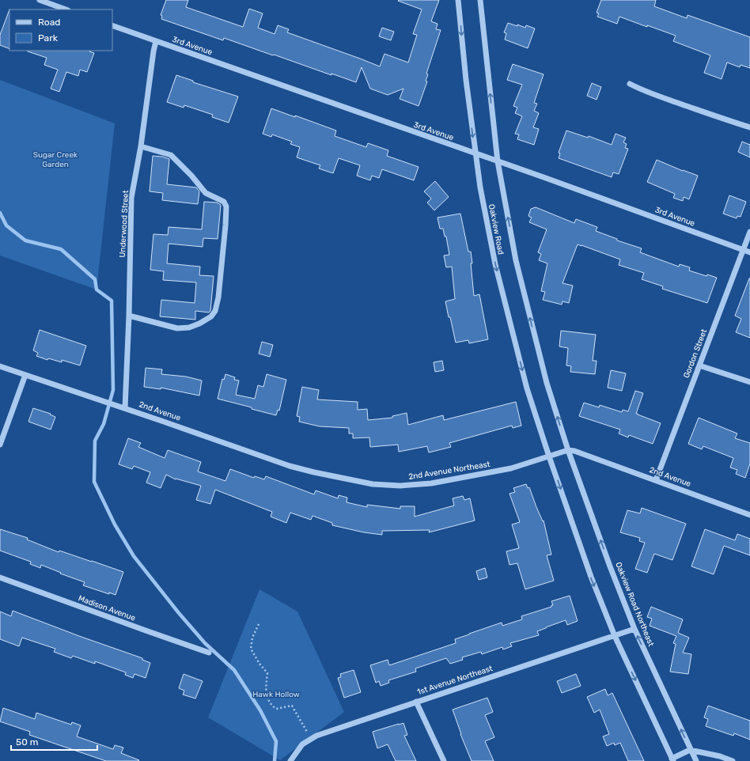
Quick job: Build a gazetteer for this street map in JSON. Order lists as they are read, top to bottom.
{
  "streets": {
    "street": [
      "3rd Avenue",
      "Underwood Street",
      "Oakview Road",
      "Gordon Street",
      "2nd Avenue",
      "2nd Avenue Northeast",
      "Oakview Road Northeast",
      "Madison Avenue",
      "1st Avenue Northeast"
    ]
  },
  "crossings": [
    ["3rd Avenue", "Underwood Street"],
    ["3rd Avenue", "Oakview Road"],
    ["3rd Avenue", "Gordon Street"],
    ["Underwood Street", "2nd Avenue"],
    ["Oakview Road", "2nd Avenue"],
    ["Oakview Road", "2nd Avenue Northeast"],
    ["Oakview Road", "Oakview Road Northeast"],
    ["Gordon Street", "2nd Avenue"],
    ["2nd Avenue", "2nd Avenue Northeast"],
    ["2nd Avenue", "Oakview Road Northeast"],
    ["2nd Avenue Northeast", "Oakview Road Northeast"],
    ["Oakview Road Northeast", "1st Avenue Northeast"]
  ],
  "parks": ["Sugar Creek Garden", "Hawk Hollow"],
  "legend": ["Road", "Park"],
  "scale_bar": "50 m"
}
